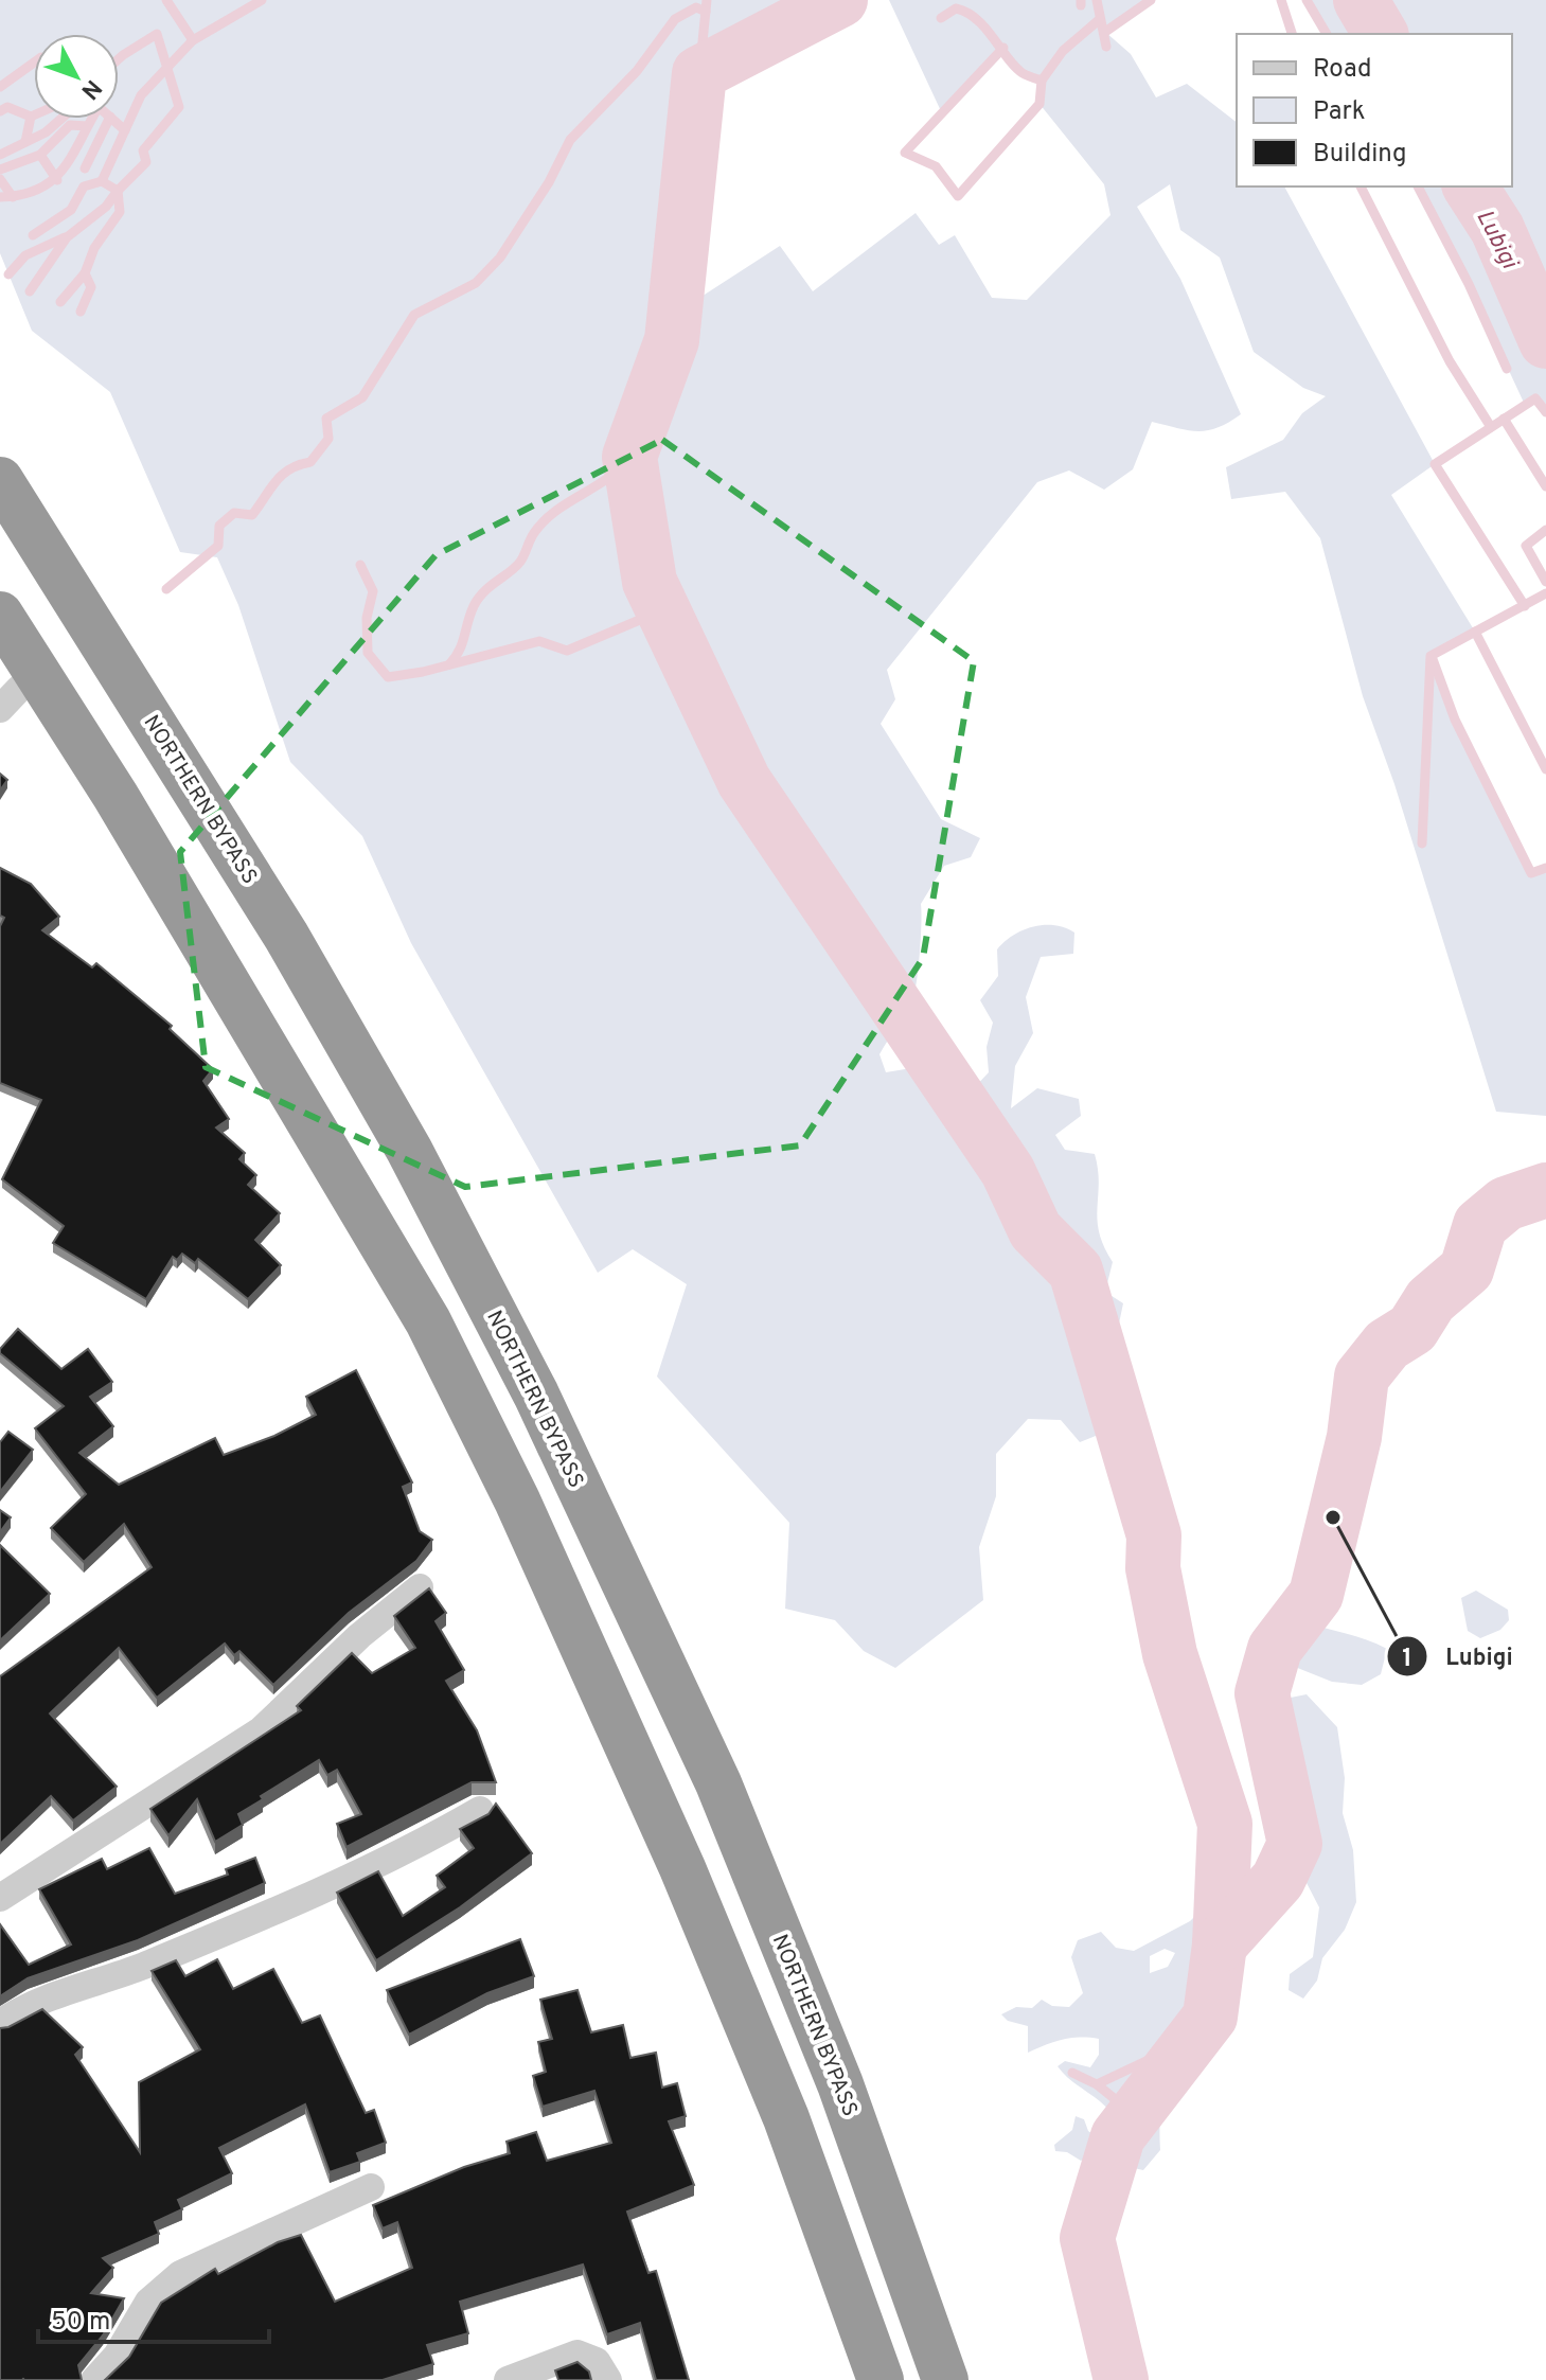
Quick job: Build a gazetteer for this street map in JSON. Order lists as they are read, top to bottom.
{
  "streets": {
    "highway": ["NORTHERN BYPASS"]
  },
  "water": ["Lubigi"],
  "places": ["Lubigi"],
  "legend": ["Road", "Park", "Building"],
  "scale_bar": "50 m",
  "north": "bottom right"
}
